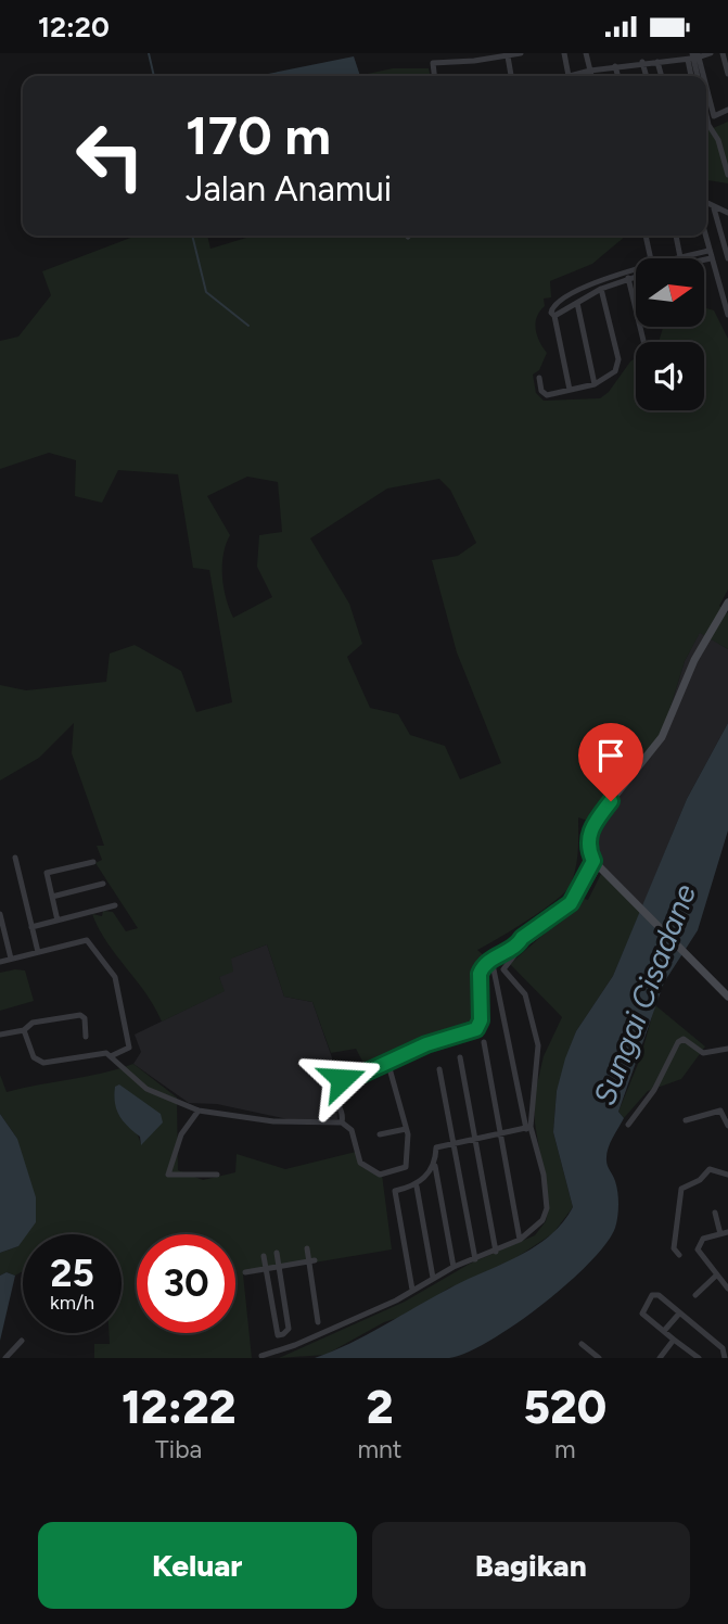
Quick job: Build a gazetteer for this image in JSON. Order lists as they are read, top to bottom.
{
  "water": ["Sungai Cisadane"],
  "north": "right",
  "page": {
    "status": "12:20",
    "turn": ["170 m", "Jalan Anamui"],
    "speed": "25 km/h",
    "limit": "30",
    "eta": [
      "12:22",
      "Tiba",
      "2",
      "mnt",
      "520",
      "m"
    ],
    "buttons": ["Keluar", "Bagikan"]
  }
}
